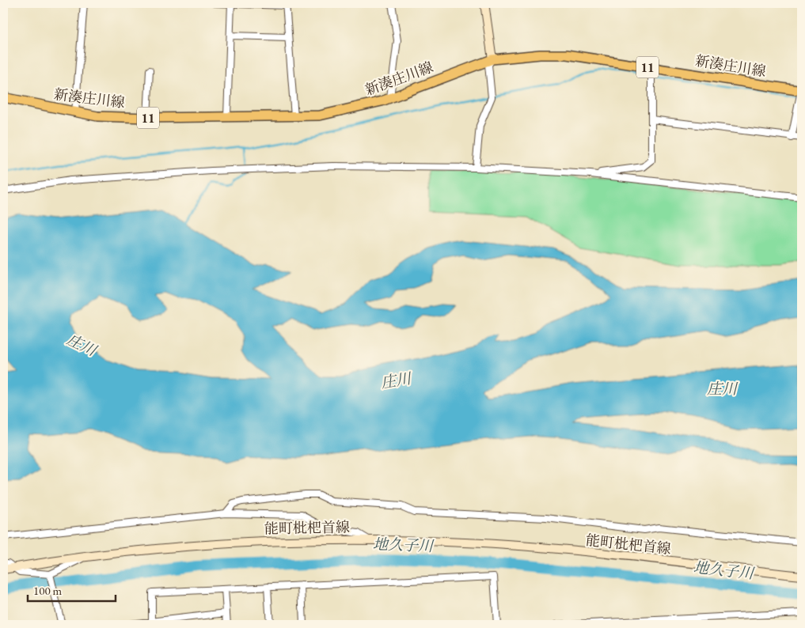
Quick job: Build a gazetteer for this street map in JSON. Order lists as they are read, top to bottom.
{
  "streets": {
    "main road": ["新湊庄川線", "11", "能町枇杷首線"]
  },
  "water": ["庄川", "地久子川"],
  "scale_bar": "100 m"
}
